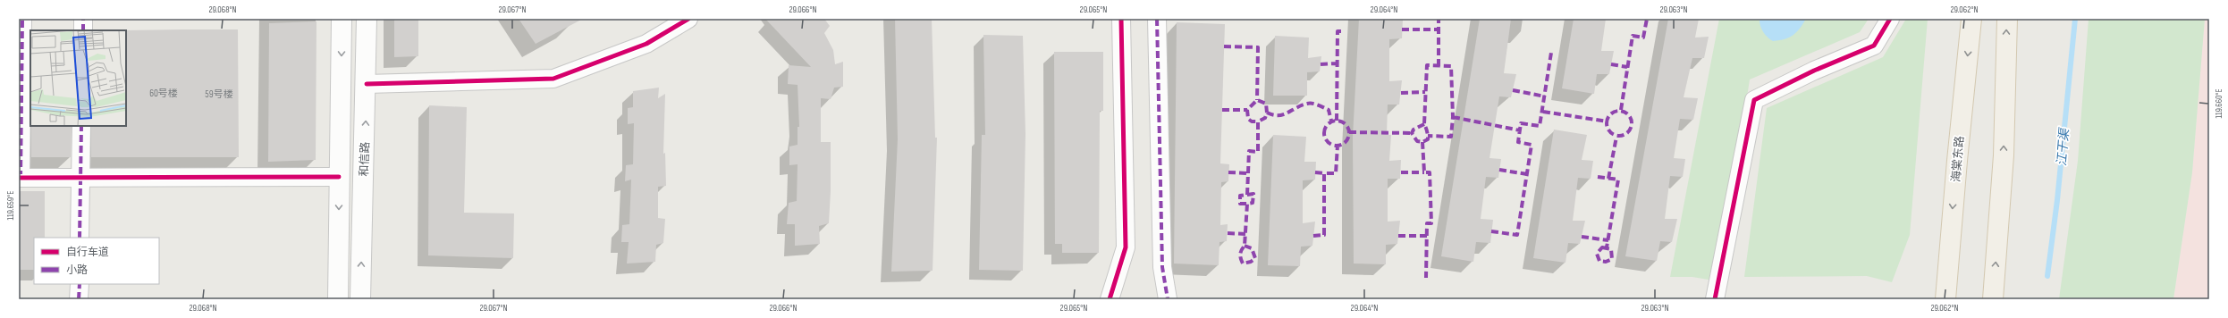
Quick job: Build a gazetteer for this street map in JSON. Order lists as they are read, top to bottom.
{
  "streets": {
    "main road": ["海棠东路"],
    "street": ["和信路"]
  },
  "water": ["江干渠"],
  "house_numbers": ["60号楼", "59号楼"],
  "legend": ["自行车道", "小路"],
  "coordinates": [
    "29.068°N",
    "29.067°N",
    "29.066°N",
    "29.065°N",
    "29.064°N",
    "29.063°N",
    "29.062°N",
    "119.660°E",
    "119.659°E"
  ]
}
